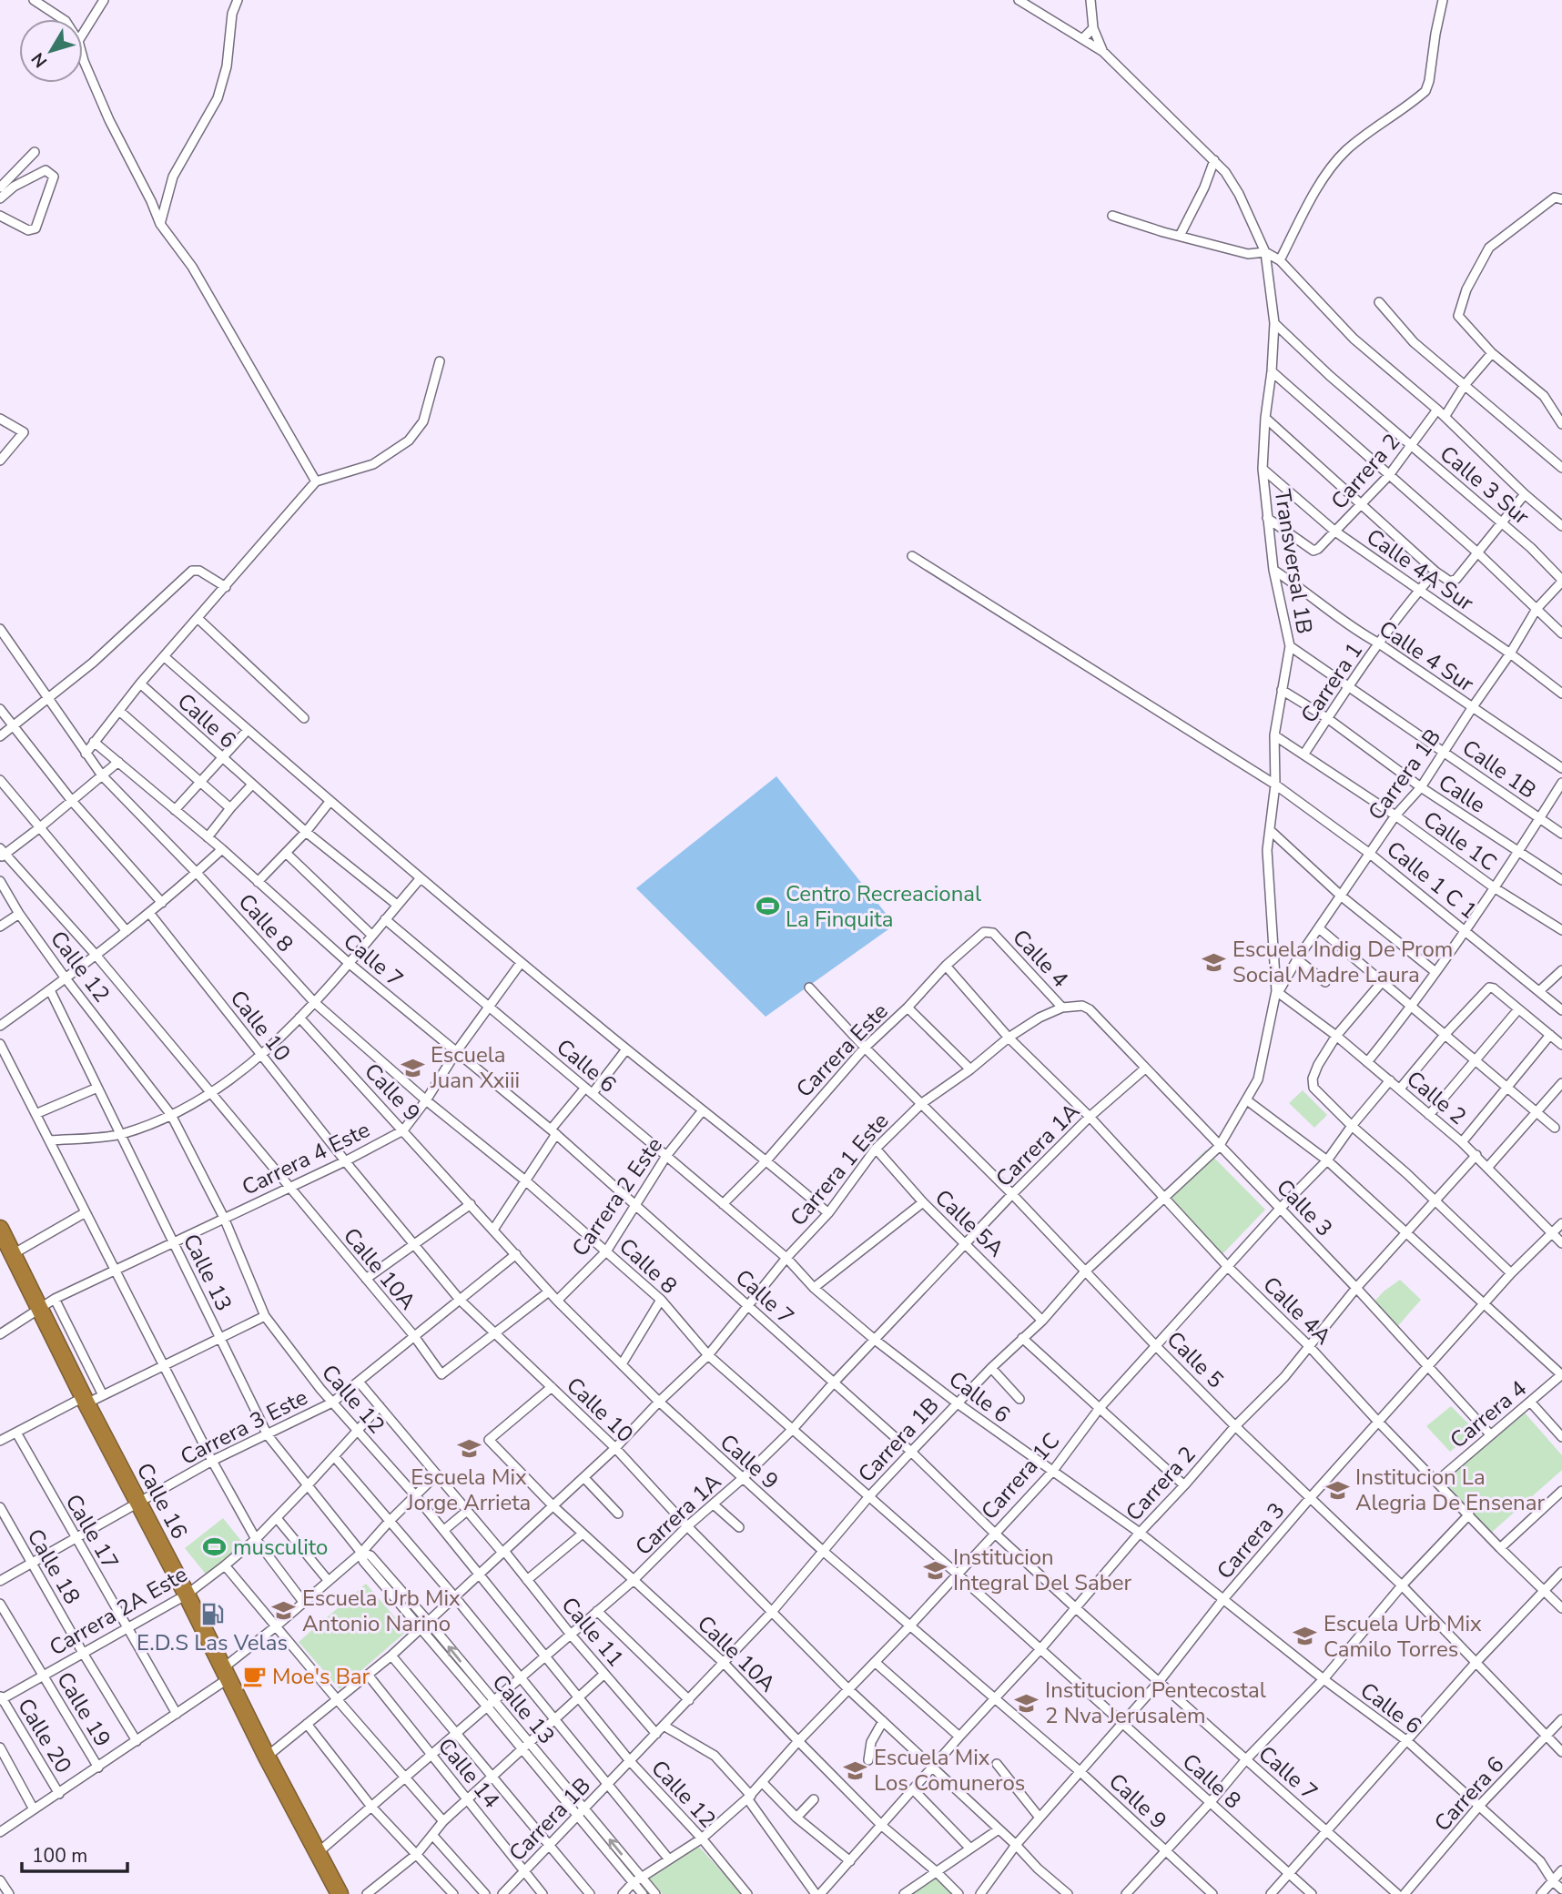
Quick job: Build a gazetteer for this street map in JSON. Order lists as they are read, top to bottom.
{
  "streets": {
    "highway": ["Calle 16"],
    "street": [
      "Carrera 2",
      "Calle 3 Sur",
      "Transversal 1B",
      "Calle 4A Sur",
      "Calle 4 Sur",
      "Carrera 1",
      "Calle 6",
      "Calle 1B",
      "Carrera 1B",
      "Calle",
      "Calle 1C",
      "Calle 1 C 1",
      "Calle 8",
      "Calle 4",
      "Calle 7",
      "Calle 12",
      "Calle 10",
      "Carrera Este",
      "Calle 9",
      "Calle 2",
      "Carrera 1A",
      "Carrera 4 Este",
      "Carrera 1 Este",
      "Carrera 2 Este",
      "Calle 3",
      "Calle 5A",
      "Calle 10A",
      "Calle 13",
      "Calle 4A",
      "Calle 5",
      "Carrera 4",
      "Carrera 3 Este",
      "Carrera 1C",
      "Calle 17",
      "Carrera 3",
      "Calle 18",
      "Carrera 2A Este",
      "Calle 11",
      "Calle 19",
      "Calle 20",
      "Calle 14",
      "Carrera 6"
    ]
  },
  "crossings": [
    ["Carrera 2", "Calle 3 Sur"],
    ["Carrera 2", "Transversal 1B"],
    ["Carrera 2", "Calle 4A Sur"],
    ["Carrera 2", "Calle 6"],
    ["Carrera 2", "Calle 8"],
    ["Carrera 2", "Calle 7"],
    ["Carrera 2", "Calle 10"],
    ["Carrera 2", "Calle 9"],
    ["Carrera 2", "Calle 2"],
    ["Carrera 2", "Calle 3"],
    ["Carrera 2", "Calle 10A"],
    ["Carrera 2", "Calle 4A"],
    ["Carrera 2", "Calle 5"],
    ["Calle 3 Sur", "Transversal 1B"],
    ["Calle 3 Sur", "Carrera 1B"],
    ["Transversal 1B", "Calle 4A Sur"],
    ["Transversal 1B", "Calle 4 Sur"],
    ["Transversal 1B", "Calle 1B"],
    ["Transversal 1B", "Carrera 1B"],
    ["Transversal 1B", "Calle"],
    ["Transversal 1B", "Calle 1C"],
    ["Transversal 1B", "Calle 1 C 1"],
    ["Transversal 1B", "Calle 2"],
    ["Calle 4A Sur", "Carrera 1"],
    ["Calle 4A Sur", "Carrera 1B"],
    ["Calle 4 Sur", "Carrera 1"],
    ["Calle 4 Sur", "Carrera 1B"],
    ["Carrera 1", "Calle 1B"],
    ["Carrera 1", "Calle"],
    ["Carrera 1", "Calle 1C"],
    ["Calle 6", "Carrera 1B"],
    ["Calle 6", "Carrera Este"],
    ["Calle 6", "Carrera 1A"],
    ["Calle 6", "Carrera 4 Este"],
    ["Calle 6", "Carrera 1 Este"],
    ["Calle 6", "Carrera 2 Este"],
    ["Calle 6", "Carrera 1C"],
    ["Calle 6", "Carrera 3"],
    ["Calle 6", "Carrera 6"],
    ["Calle 1B", "Carrera 1B"],
    ["Carrera 1B", "Calle"],
    ["Carrera 1B", "Calle 1C"],
    ["Carrera 1B", "Calle 1 C 1"],
    ["Carrera 1B", "Calle 8"],
    ["Carrera 1B", "Calle 7"],
    ["Carrera 1B", "Calle 12"],
    ["Carrera 1B", "Calle 10"],
    ["Carrera 1B", "Calle 9"],
    ["Carrera 1B", "Calle 2"],
    ["Carrera 1B", "Calle 3"],
    ["Carrera 1B", "Calle 5A"],
    ["Carrera 1B", "Calle 10A"],
    ["Carrera 1B", "Calle 13"],
    ["Carrera 1B", "Calle 4A"],
    ["Carrera 1B", "Calle 5"],
    ["Carrera 1B", "Calle 11"],
    ["Carrera 1B", "Calle 14"],
    ["Calle 8", "Carrera 1A"],
    ["Calle 8", "Carrera 4 Este"],
    ["Calle 8", "Carrera 1 Este"],
    ["Calle 8", "Carrera 2 Este"],
    ["Calle 8", "Carrera 1C"],
    ["Calle 8", "Carrera 3"],
    ["Calle 4", "Carrera Este"],
    ["Calle 4", "Carrera 1 Este"],
    ["Calle 4", "Calle 3"],
    ["Calle 7", "Carrera 1A"],
    ["Calle 7", "Carrera 4 Este"],
    ["Calle 7", "Carrera 1 Este"],
    ["Calle 7", "Carrera 2 Este"],
    ["Calle 7", "Carrera 1C"],
    ["Calle 7", "Carrera 3"],
    ["Calle 12", "Carrera 1A"],
    ["Calle 12", "Carrera 4 Este"],
    ["Calle 12", "Carrera 1 Este"],
    ["Calle 12", "Carrera 3 Este"],
    ["Calle 12", "Carrera 1C"],
    ["Calle 12", "Carrera 2A Este"],
    ["Calle 10", "Carrera 1A"],
    ["Calle 10", "Carrera 4 Este"],
    ["Calle 10", "Carrera 1 Este"],
    ["Calle 10", "Calle 10A"],
    ["Calle 10", "Carrera 3 Este"],
    ["Calle 10", "Carrera 1C"],
    ["Calle 10", "Carrera 3"],
    ["Carrera Este", "Calle 4A"],
    ["Carrera Este", "Calle 5"],
    ["Calle 9", "Carrera 1A"],
    ["Calle 9", "Carrera 4 Este"],
    ["Calle 9", "Carrera 1 Este"],
    ["Calle 9", "Carrera 2 Este"],
    ["Calle 9", "Carrera 3 Este"],
    ["Calle 9", "Carrera 1C"],
    ["Calle 9", "Carrera 3"],
    ["Calle 2", "Carrera 1C"],
    ["Calle 2", "Carrera 3"],
    ["Carrera 1A", "Calle 3"],
    ["Carrera 1A", "Calle 5A"],
    ["Carrera 1A", "Calle 10A"],
    ["Carrera 1A", "Calle 13"],
    ["Carrera 1A", "Calle 4A"],
    ["Carrera 1A", "Calle 5"],
    ["Carrera 1A", "Calle 16"],
    ["Carrera 1A", "Calle 11"],
    ["Carrera 1A", "Calle 14"],
    ["Carrera 4 Este", "Calle 10A"],
    ["Carrera 4 Este", "Calle 13"],
    ["Carrera 4 Este", "Calle 16"],
    ["Carrera 1 Este", "Calle 3"],
    ["Carrera 1 Este", "Calle 5A"],
    ["Carrera 1 Este", "Calle 10A"],
    ["Carrera 1 Este", "Calle 13"],
    ["Carrera 1 Este", "Calle 4A"],
    ["Carrera 1 Este", "Calle 5"],
    ["Carrera 1 Este", "Calle 16"],
    ["Carrera 1 Este", "Calle 11"],
    ["Carrera 1 Este", "Calle 14"],
    ["Calle 3", "Carrera 4"],
    ["Calle 3", "Carrera 1C"],
    ["Calle 3", "Carrera 3"],
    ["Calle 10A", "Carrera 3 Este"],
    ["Calle 10A", "Carrera 1C"],
    ["Calle 13", "Carrera 3 Este"],
    ["Calle 13", "Carrera 1C"],
    ["Calle 13", "Carrera 2A Este"],
    ["Calle 4A", "Carrera 4"],
    ["Calle 4A", "Carrera 1C"],
    ["Calle 4A", "Carrera 3"],
    ["Calle 5", "Carrera 1C"],
    ["Calle 5", "Carrera 3"],
    ["Calle 5", "Carrera 6"],
    ["Carrera 3 Este", "Calle 16"],
    ["Carrera 3 Este", "Calle 11"],
    ["Calle 16", "Carrera 2A Este"],
    ["Calle 17", "Carrera 2A Este"],
    ["Calle 18", "Carrera 2A Este"],
    ["Carrera 2A Este", "Calle 11"],
    ["Carrera 2A Este", "Calle 19"],
    ["Carrera 2A Este", "Calle 20"]
  ],
  "places": {
    "sports": ["Centro Recreacional La Finquita", "musculito"],
    "school or university": [
      "Escuela Indig De Prom Social Madre Laura",
      "Escuela Juan Xxiii",
      "Escuela Mix Jorge Arrieta",
      "Institucion La Alegria De Ensenar",
      "Institucion Integral Del Saber",
      "Escuela Urb Mix Antonio Narino",
      "Escuela Urb Mix Camilo Torres",
      "Institucion Pentecostal 2 Nva Jerusalem",
      "Escuela Mix Los Comuneros"
    ],
    "fuel station": ["E.D.S Las Velas"],
    "cafe": ["Moe's Bar"]
  },
  "scale_bar": "100 m",
  "north": "bottom left"
}
